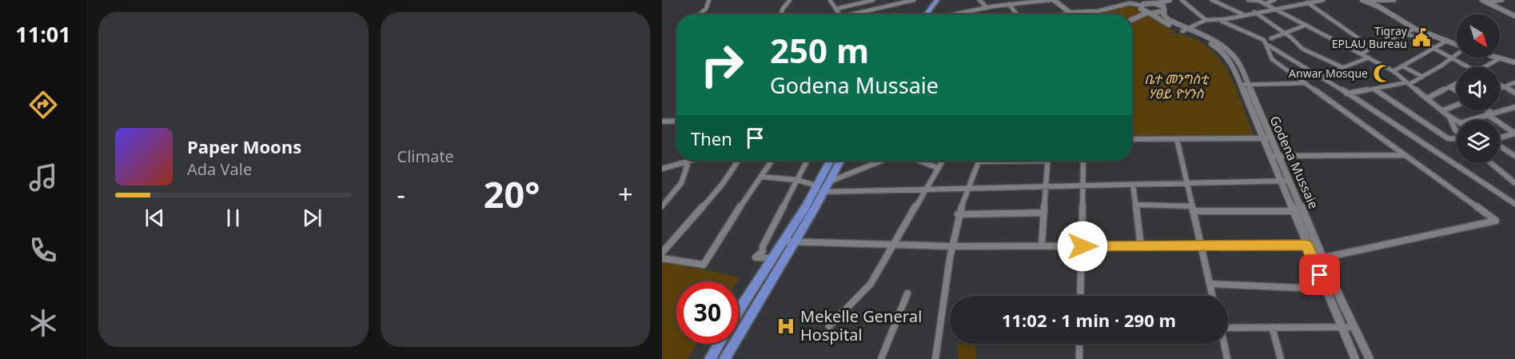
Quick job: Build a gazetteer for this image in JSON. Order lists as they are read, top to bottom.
{
  "streets": {
    "street": ["Godena Mussaie"]
  },
  "parks": ["ቤተ መንግስቲ ሃፀይ ዮሃንስ"],
  "places": {
    "public building": ["Tigray EPLAU Bureau"],
    "mosque": ["Anwar Mosque"],
    "hospital": ["Mekelle General Hospital"]
  },
  "north": "bottom right",
  "page": {
    "tabs": "11:01",
    "tile": "Climate",
    "turn": ["250 m", "Godena Mussaie"],
    "then": "Then",
    "song": ["Paper Moons", "Ada Vale"],
    "heat": ["−", "20°", "+"],
    "limit": "30",
    "trip": "11:02 · 1 min · 290 m"
  }
}
